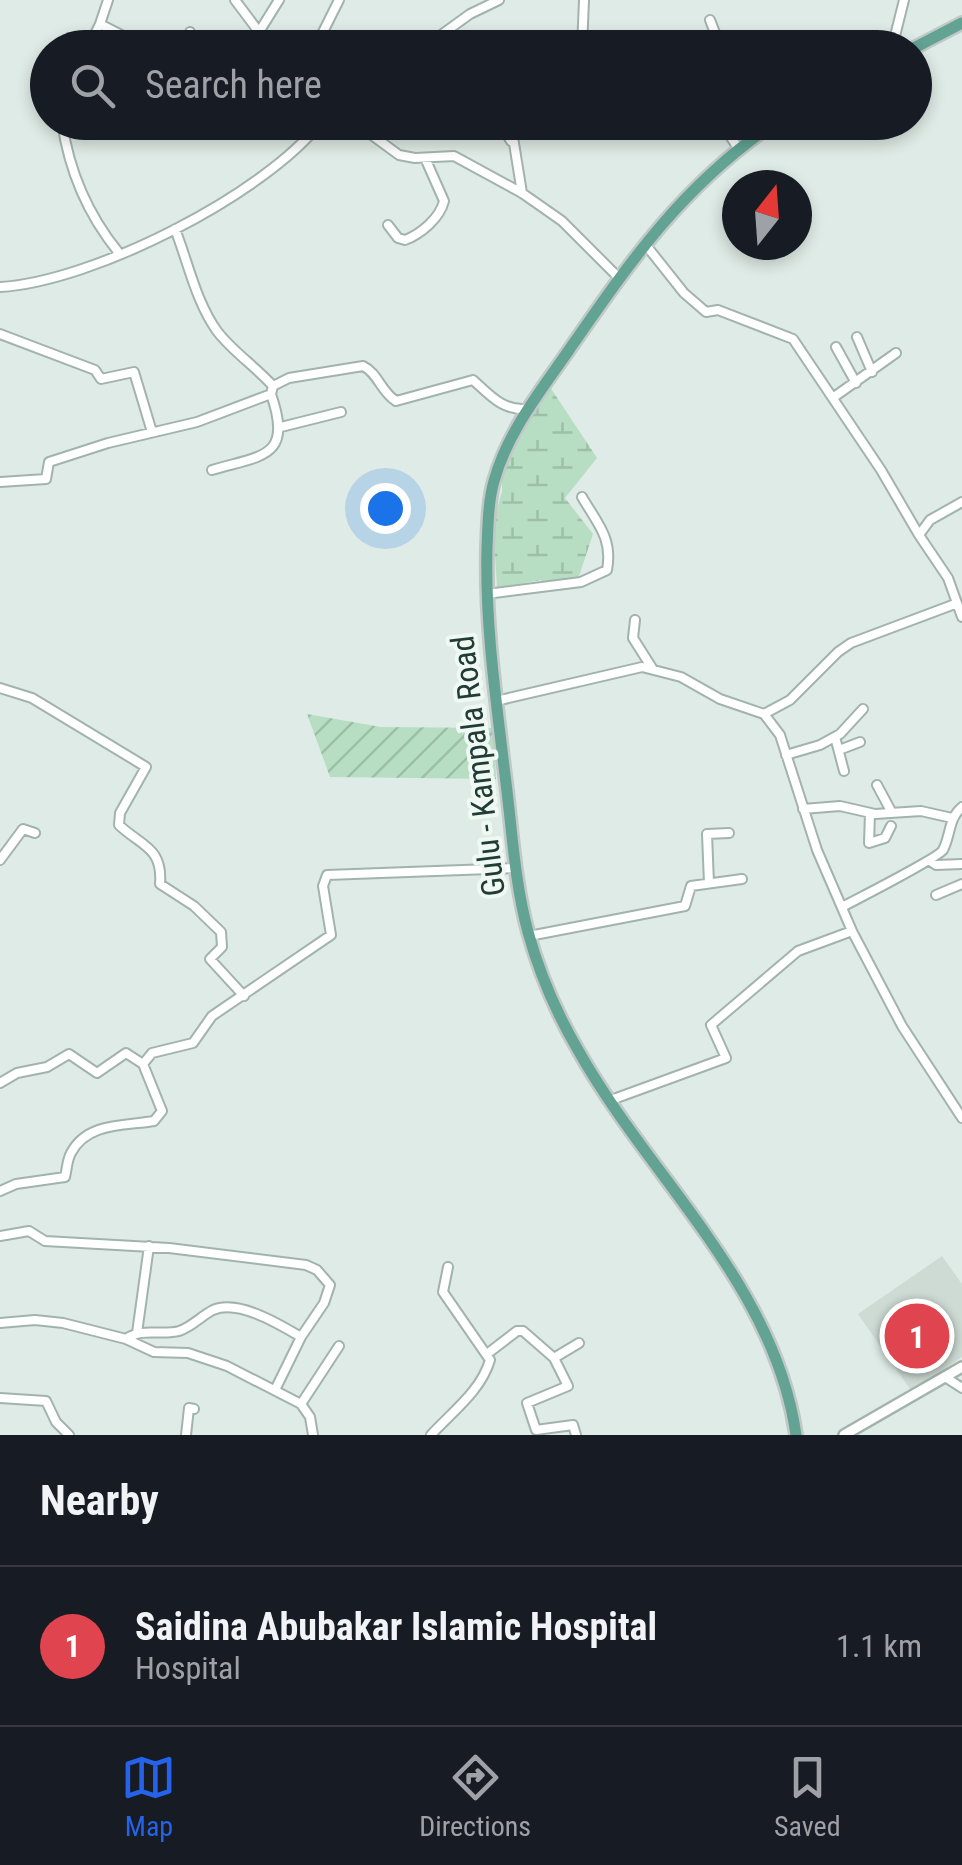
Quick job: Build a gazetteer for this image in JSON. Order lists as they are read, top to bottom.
{
  "streets": {
    "main road": ["Gulu - Kampala Road"]
  },
  "north": "top",
  "page": {
    "search": "Search here",
    "pins": "1",
    "heading": "Nearby",
    "list": [
      {
        "mark": "1",
        "name": "Saidina Abubakar Islamic Hospital",
        "note": "Hospital",
        "value": "1.1 km"
      }
    ],
    "nav": ["Map", "Directions", "Saved"]
  }
}
